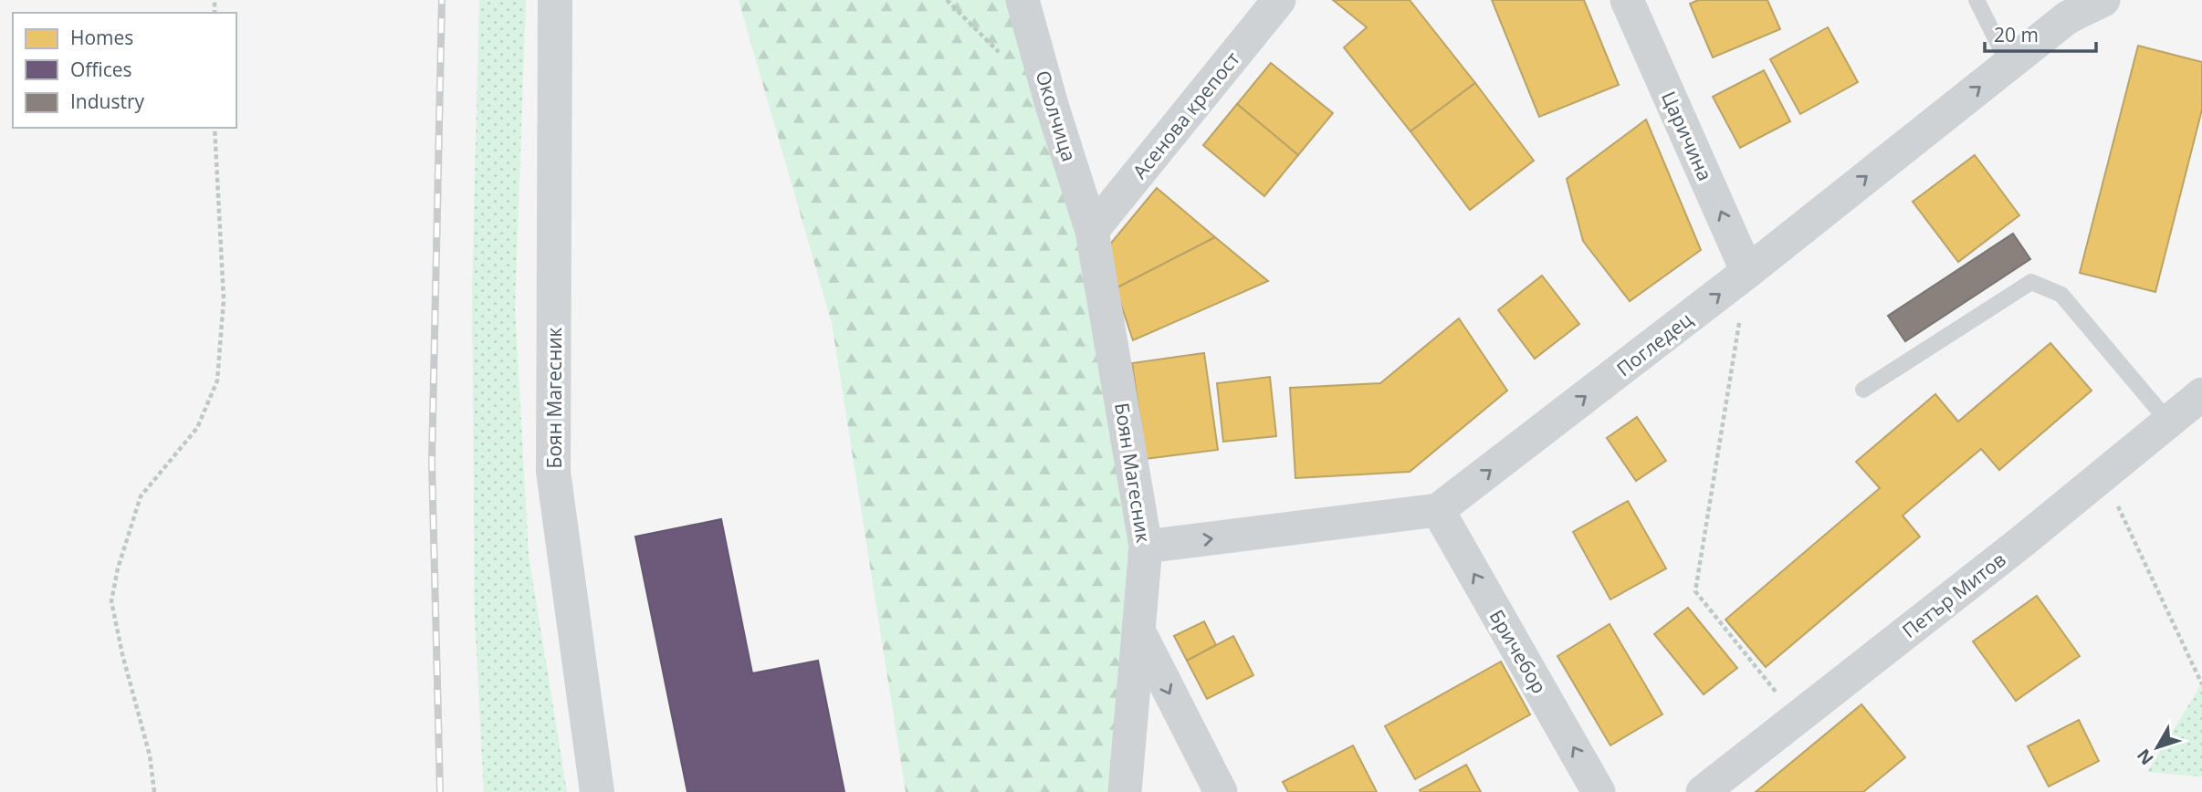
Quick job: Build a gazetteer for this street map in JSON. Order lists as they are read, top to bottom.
{
  "streets": {
    "street": [
      "Асенова крепост",
      "Околчица",
      "Царичина",
      "Погледец",
      "Боян Магесник",
      "Петър Митов",
      "Бричебор"
    ]
  },
  "crossings": [
    ["Асенова крепост", "Околчица"],
    ["Асенова крепост", "Боян Магесник"],
    ["Околчица", "Боян Магесник"],
    ["Царичина", "Погледец"],
    ["Погледец", "Бричебор"]
  ],
  "one_way": ["Царичина", "Погледец", "Бричебор"],
  "legend": ["Homes", "Offices", "Industry"],
  "scale_bar": "20 m",
  "north": "bottom left"
}
